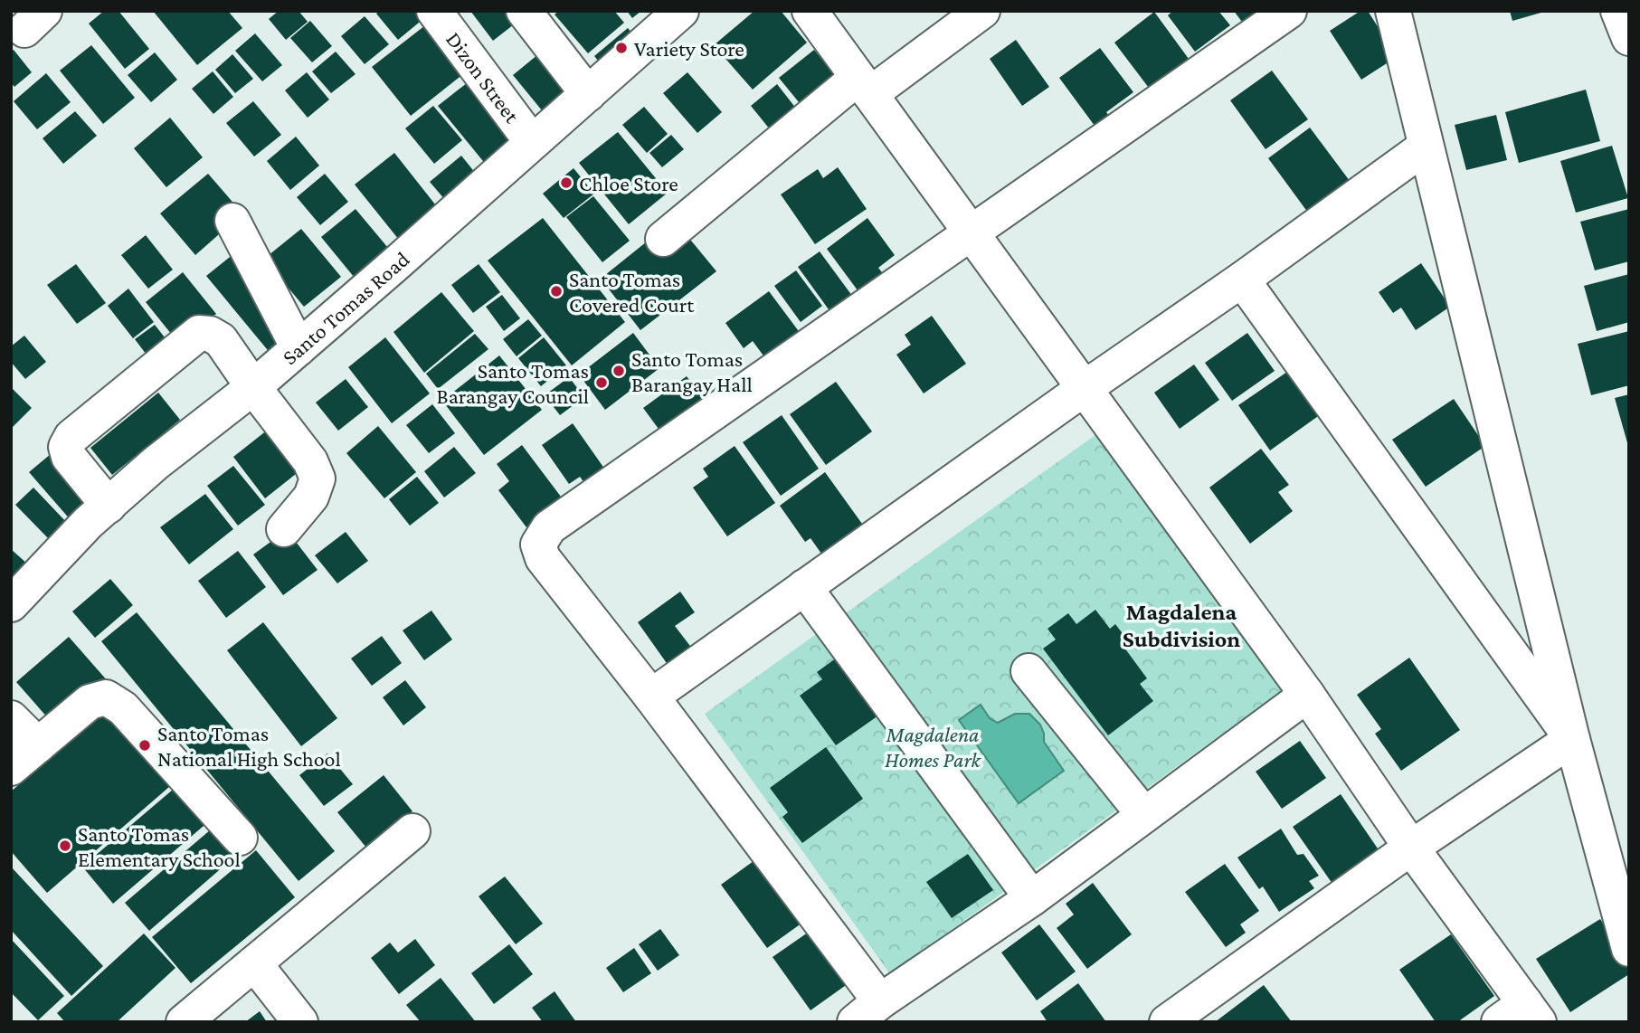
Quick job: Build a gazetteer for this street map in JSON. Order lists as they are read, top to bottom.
{
  "streets": {
    "street": ["Dizon Street", "Santo Tomas Road"]
  },
  "crossings": [
    ["Dizon Street", "Santo Tomas Road"]
  ],
  "districts": ["Magdalena Subdivision"],
  "parks": ["Magdalena Homes Park"],
  "places": [
    "Variety Store",
    "Chloe Store",
    "Santo Tomas Covered Court",
    "Santo Tomas Barangay Hall",
    "Santo Tomas Barangay Council",
    "Santo Tomas National High School",
    "Santo Tomas Elementary School"
  ]
}
